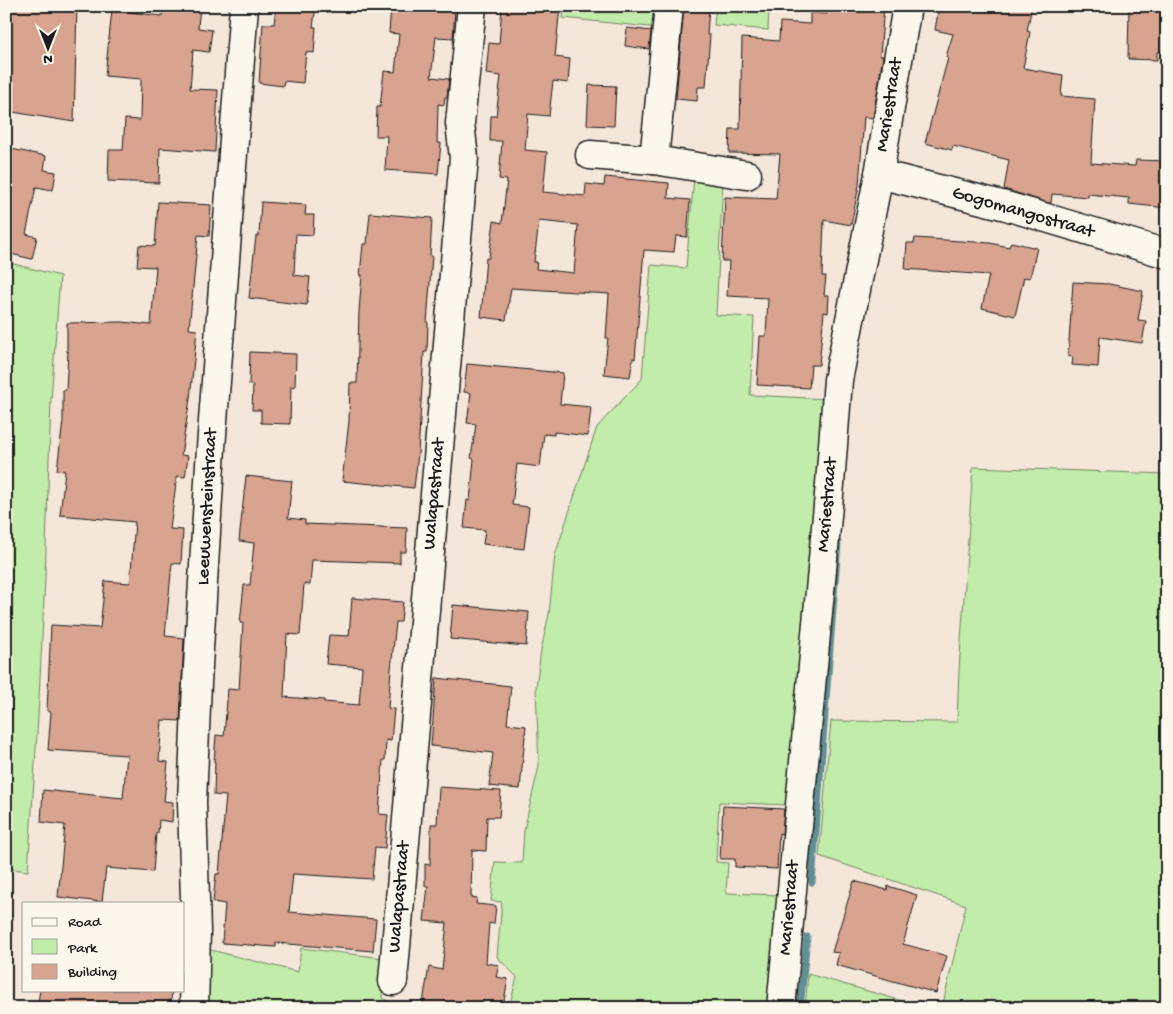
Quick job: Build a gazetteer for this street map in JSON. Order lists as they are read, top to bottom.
{
  "streets": {
    "street": [
      "Mariestraat",
      "Gogomangostraat",
      "Walapastraat",
      "Leeuwensteinstraat"
    ]
  },
  "crossings": [
    ["Mariestraat", "Gogomangostraat"]
  ],
  "legend": ["Road", "Park", "Building"],
  "north": "bottom"
}
